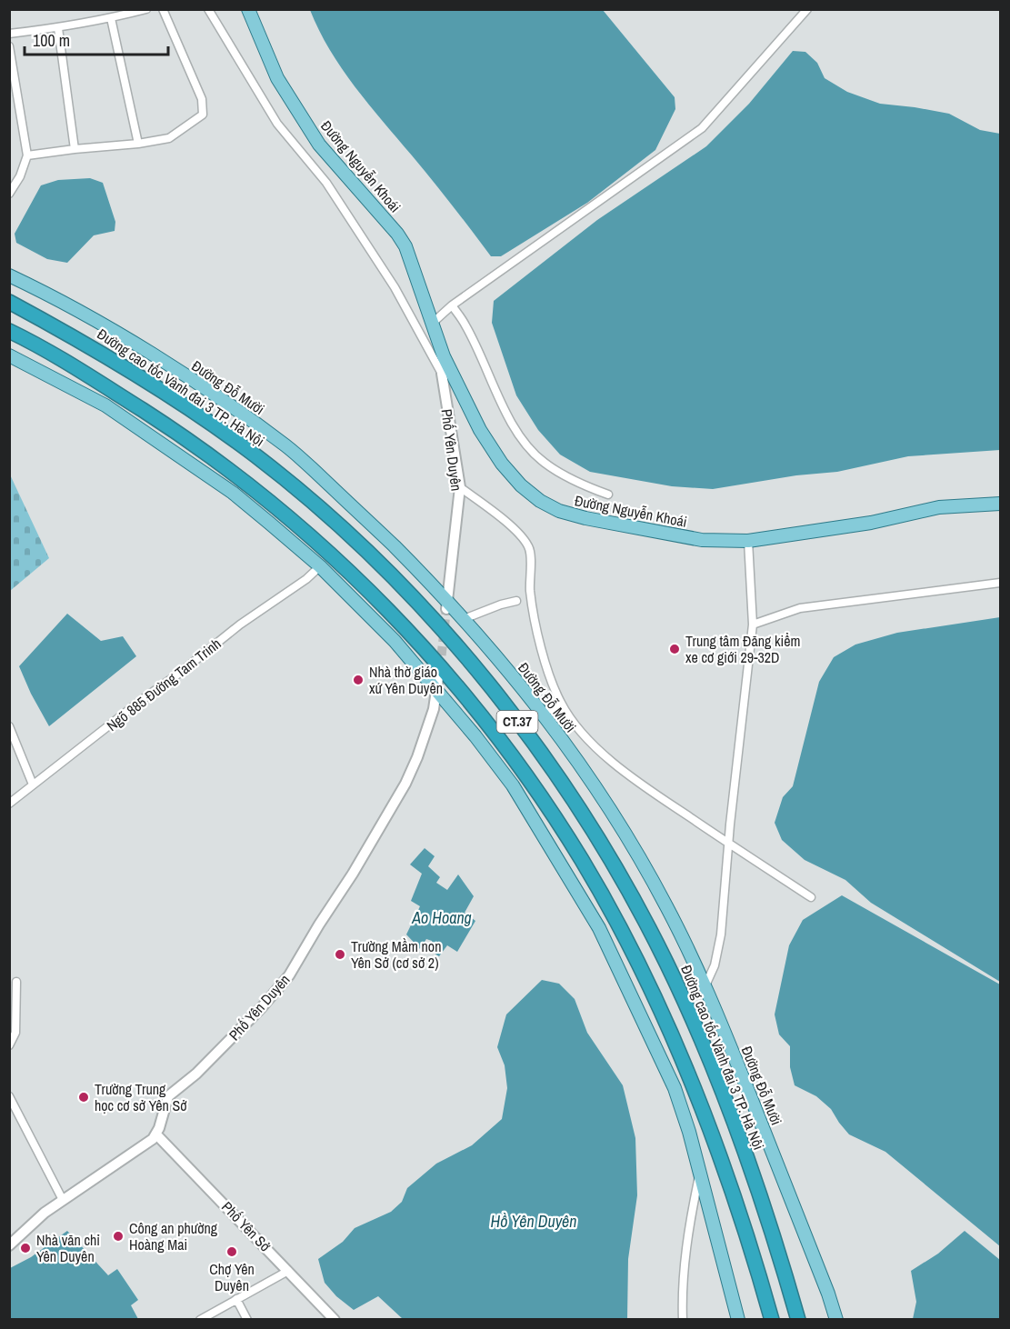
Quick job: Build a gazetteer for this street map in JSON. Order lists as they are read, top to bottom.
{
  "streets": {
    "highway": ["Đường cao tốc Vành đai 3 TP. Hà Nội", "CT.37"],
    "main road": ["Đường Nguyễn Khoái", "Đường Đỗ Mười"],
    "street": ["Phố Yên Duyên", "Ngõ 885 Đường Tam Trinh", "Phố Yên Sở"]
  },
  "crossings": [
    ["Đường Nguyễn Khoái", "Phố Yên Duyên"],
    ["Đường Đỗ Mười", "Phố Yên Duyên"],
    ["Phố Yên Duyên", "Phố Yên Sở"]
  ],
  "water": ["Ao Hoang", "Hồ Yên Duyên"],
  "places": [
    "Trung tâm Đăng kiểm xe cơ giới 29-32D",
    "Nhà thờ giáo xứ Yên Duyên",
    "Trường Mầm non Yên Sở (cơ sở 2)",
    "Trường Trung học cơ sở Yên Sở",
    "Công an phường Hoàng Mai",
    "Nhà văn chỉ Yên Duyên",
    "Chợ Yên Duyên"
  ],
  "scale_bar": "100 m"
}
